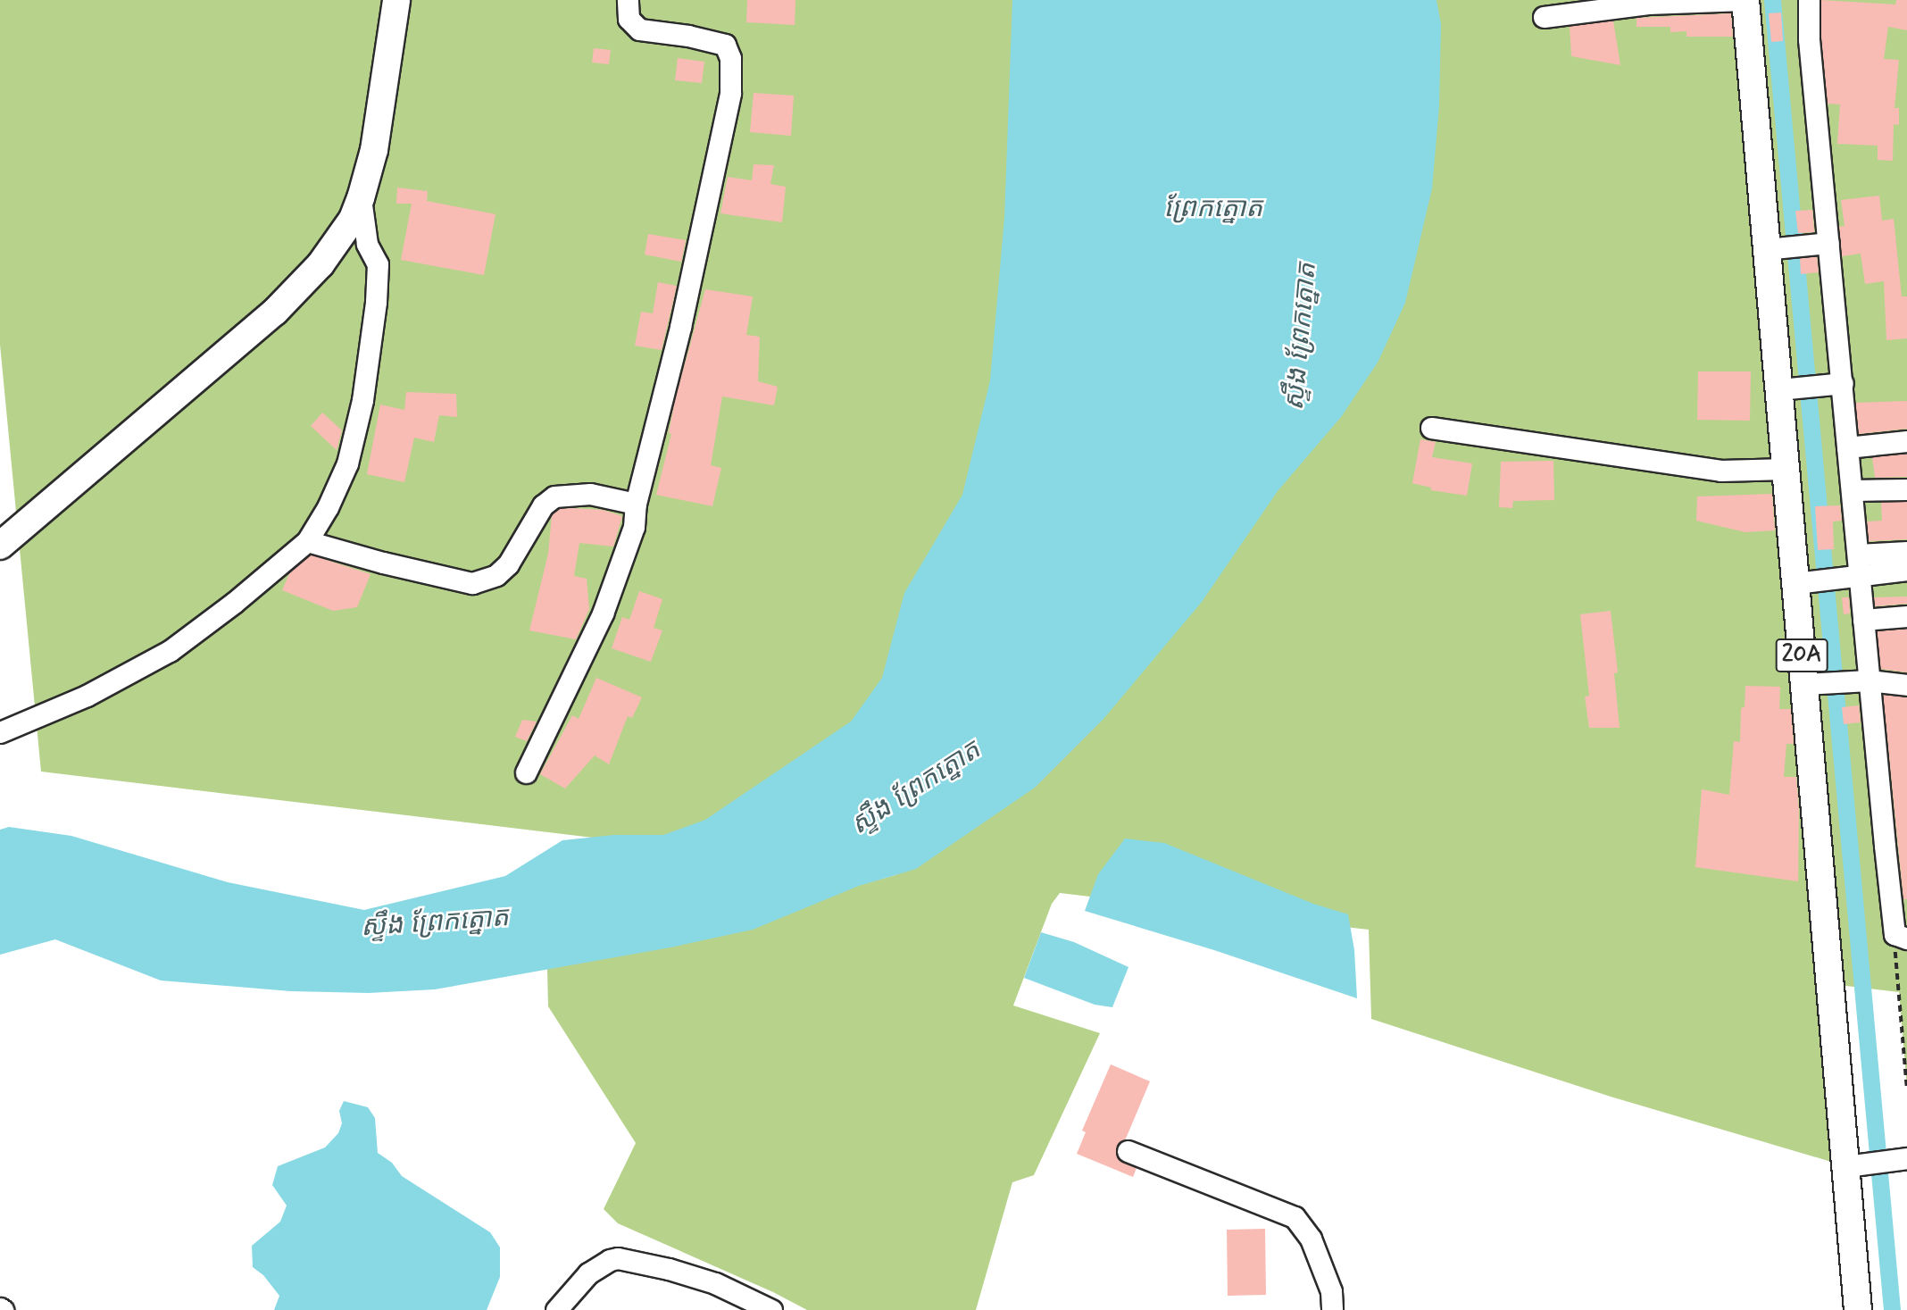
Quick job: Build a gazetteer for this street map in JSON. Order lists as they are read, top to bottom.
{
  "streets": {
    "main road": ["20A"]
  },
  "water": ["ព្រែកត្នោត", "ស្ទឹង ព្រែកត្នោត"]
}
